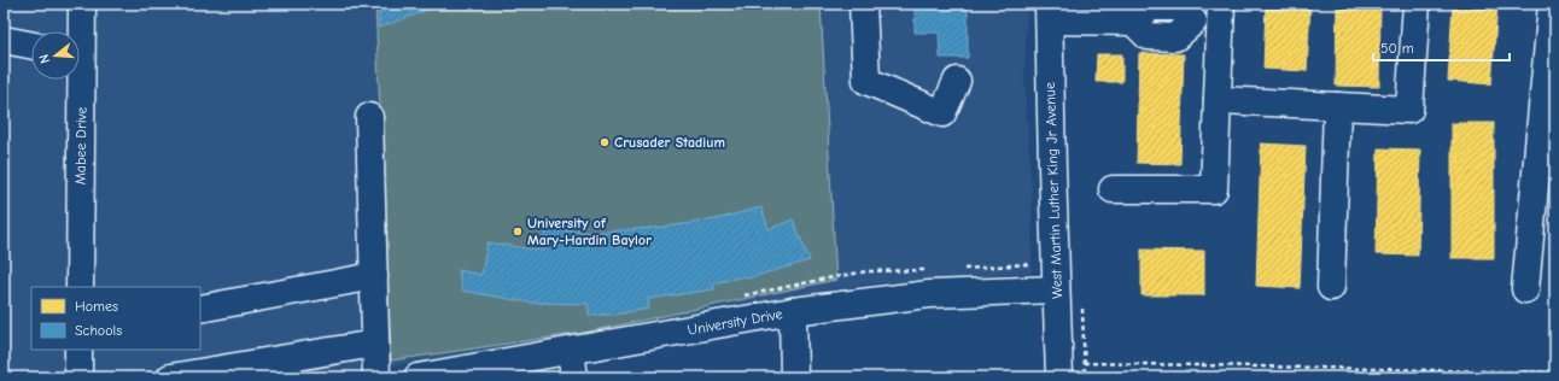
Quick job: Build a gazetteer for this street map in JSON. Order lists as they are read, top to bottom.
{
  "streets": {
    "street": ["Mabee Drive", "West Martin Luther King Jr Avenue", "University Drive"]
  },
  "crossings": [
    ["West Martin Luther King Jr Avenue", "University Drive"]
  ],
  "places": ["Crusader Stadium", "University of Mary-Hardin Baylor"],
  "legend": ["Homes", "Schools"],
  "scale_bar": "50 m",
  "north": "left"
}
